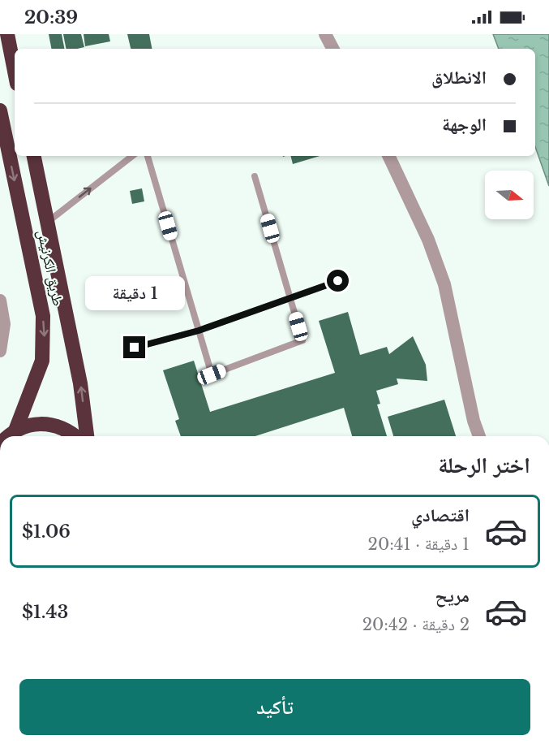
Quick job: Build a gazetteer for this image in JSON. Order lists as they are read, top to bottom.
{
  "streets": {
    "highway": ["طريق الكرنيش"]
  },
  "north": "right",
  "page": {
    "status": "20:39",
    "banner": ["الانطلاق", "الوجهة"],
    "bubble": "1 دقيقة",
    "heading": "اختر الرحلة",
    "list": [
      {
        "name": "اقتصادي",
        "note": "1 دقيقة · 20:41",
        "value": "$1.06"
      },
      {
        "name": "مريح",
        "note": "2 دقيقة · 20:42",
        "value": "$1.43"
      }
    ],
    "buttons": "تأكيد"
  }
}
